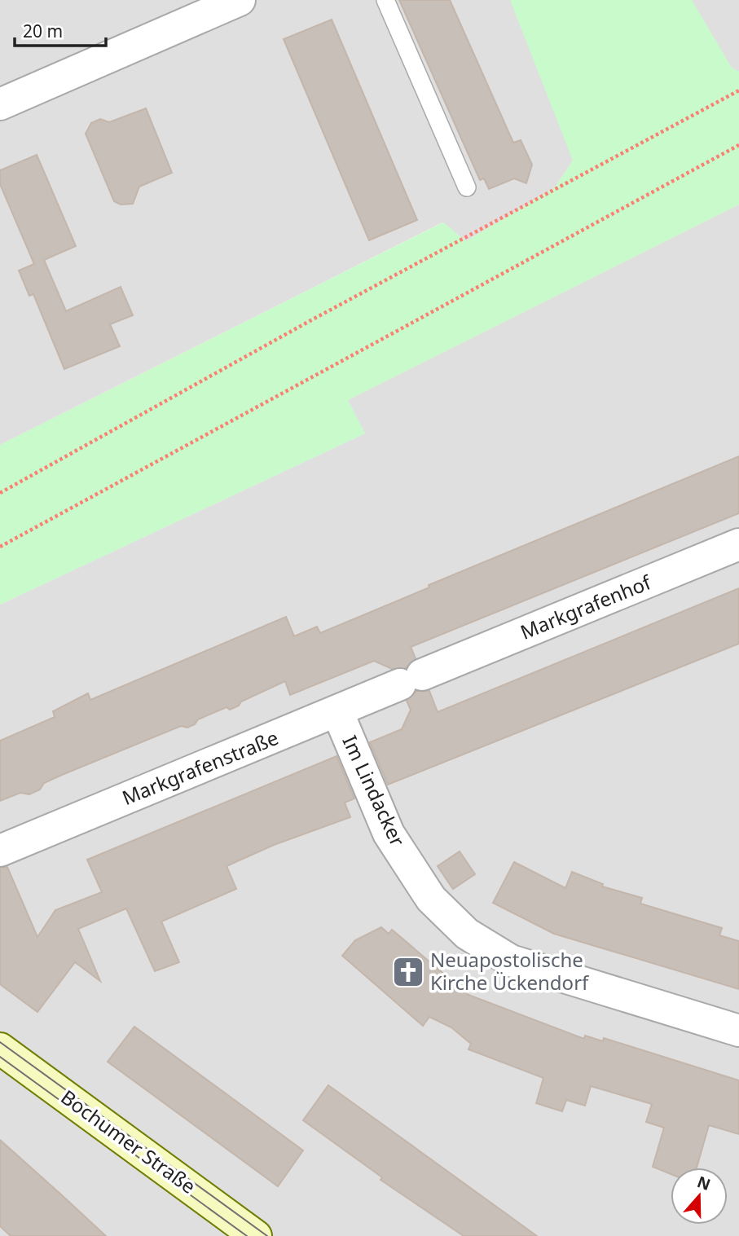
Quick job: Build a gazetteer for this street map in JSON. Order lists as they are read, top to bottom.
{
  "streets": {
    "main road": ["Bochumer Straße"],
    "street": ["Markgrafenhof", "Markgrafenstraße", "Im Lindacker"]
  },
  "crossings": [
    ["Markgrafenhof", "Markgrafenstraße"],
    ["Markgrafenstraße", "Im Lindacker"]
  ],
  "places": {
    "church": ["Neuapostolische Kirche Ückendorf"]
  },
  "scale_bar": "20 m",
  "north": "top"
}
